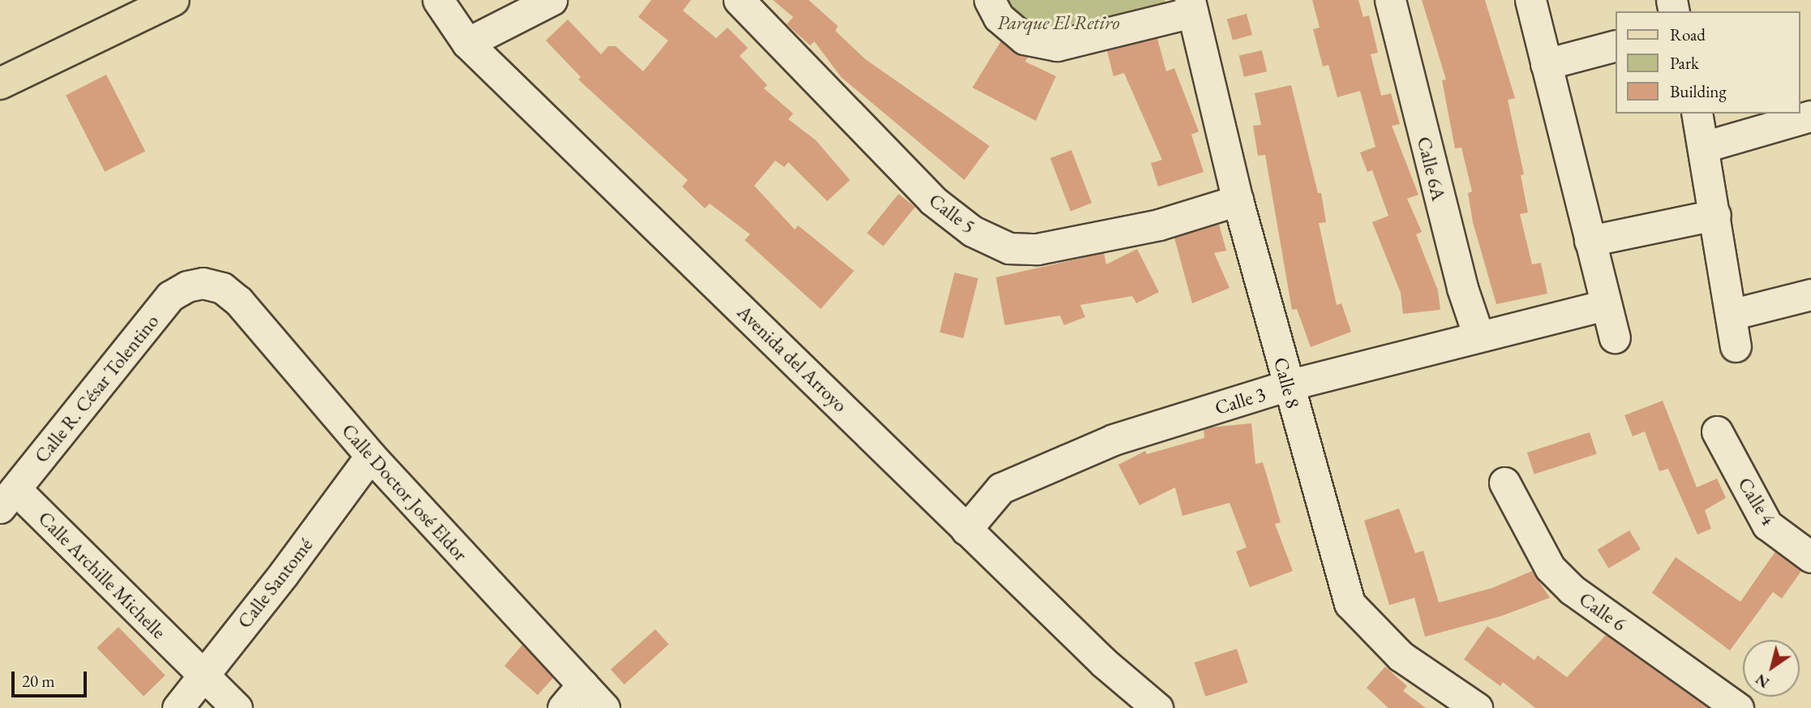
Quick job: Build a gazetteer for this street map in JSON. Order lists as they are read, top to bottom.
{
  "streets": {
    "street": [
      "Calle 6A",
      "Calle 5",
      "Avenida del Arroyo",
      "Calle 8",
      "Calle R. César Tolentino",
      "Calle 3",
      "Calle Doctor José Eldor",
      "Calle 4",
      "Calle Archille Michelle",
      "Calle Santomé",
      "Calle 6"
    ]
  },
  "crossings": [
    ["Calle 6A", "Calle 3"],
    ["Calle 5", "Calle 8"],
    ["Avenida del Arroyo", "Calle 3"],
    ["Calle 8", "Calle 3"],
    ["Calle R. César Tolentino", "Calle Doctor José Eldor"],
    ["Calle R. César Tolentino", "Calle Archille Michelle"],
    ["Calle Doctor José Eldor", "Calle Santomé"],
    ["Calle Archille Michelle", "Calle Santomé"]
  ],
  "parks": ["Parque El Retiro"],
  "legend": ["Road", "Park", "Building"],
  "scale_bar": "20 m",
  "north": "bottom left"
}
